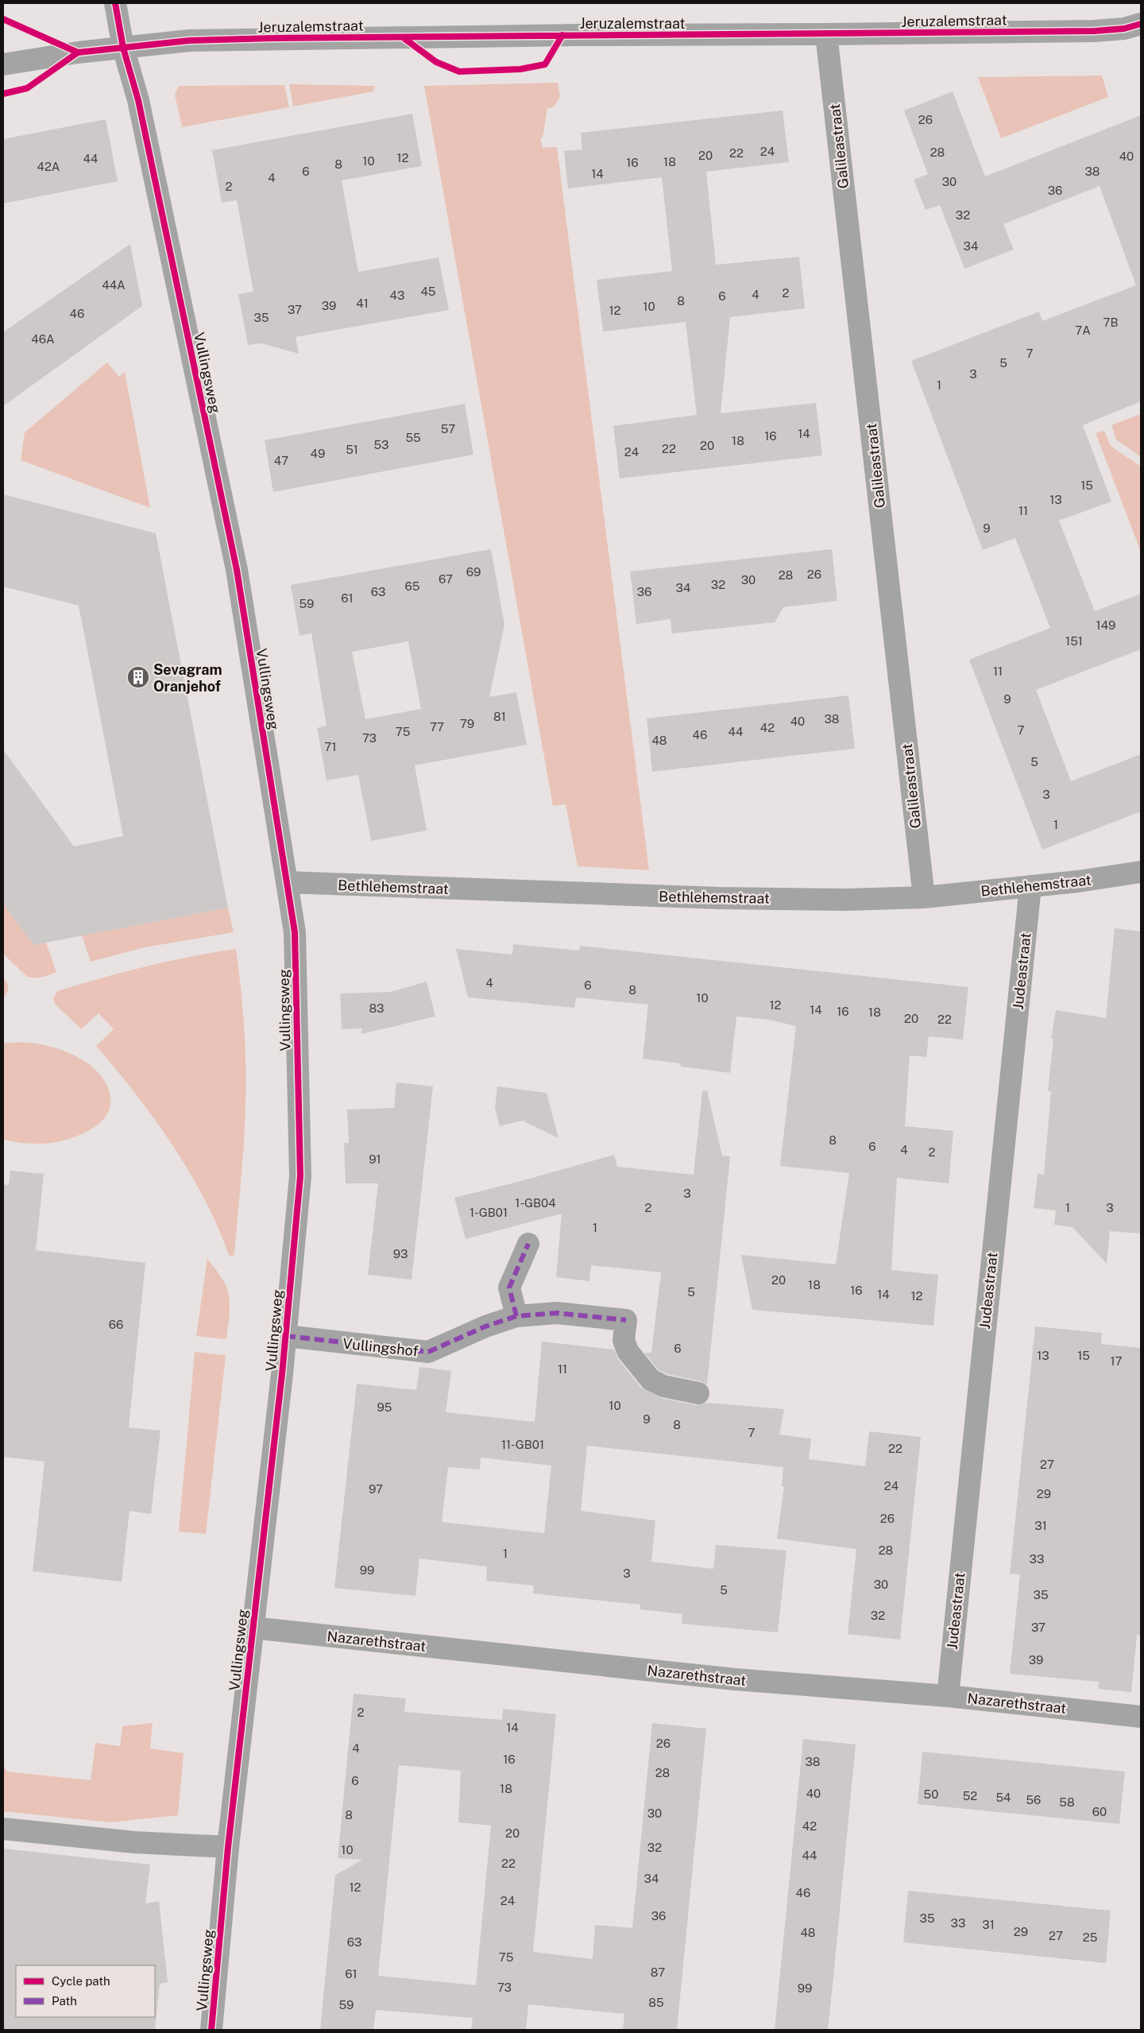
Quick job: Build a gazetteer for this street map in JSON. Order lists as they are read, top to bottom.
{
  "streets": {
    "street": [
      "Jeruzalemstraat",
      "Galileastraat",
      "Vullingsweg",
      "Bethlehemstraat",
      "Judeastraat",
      "Vullingshof",
      "Nazarethstraat"
    ]
  },
  "crossings": [
    ["Jeruzalemstraat", "Galileastraat"],
    ["Jeruzalemstraat", "Vullingsweg"],
    ["Galileastraat", "Bethlehemstraat"],
    ["Vullingsweg", "Bethlehemstraat"],
    ["Vullingsweg", "Vullingshof"],
    ["Vullingsweg", "Nazarethstraat"],
    ["Bethlehemstraat", "Judeastraat"],
    ["Judeastraat", "Nazarethstraat"]
  ],
  "places": {
    "building": ["Sevagram Oranjehof"]
  },
  "house_numbers": [
    "26",
    "24",
    "28",
    "22",
    "20",
    "40",
    "12",
    "44",
    "10",
    "18",
    "16",
    "8",
    "42A",
    "6",
    "38",
    "14",
    "4",
    "30",
    "2",
    "36",
    "32",
    "34",
    "44A",
    "45",
    "2",
    "4",
    "43",
    "6",
    "8",
    "41",
    "39",
    "10",
    "37",
    "12",
    "46",
    "35",
    "7B",
    "7A",
    "46A",
    "7",
    "5",
    "3",
    "1",
    "57",
    "14",
    "16",
    "55",
    "18",
    "53",
    "20",
    "22",
    "51",
    "24",
    "49",
    "47",
    "15",
    "13",
    "11",
    "9",
    "69",
    "26",
    "28",
    "67",
    "30",
    "32",
    "65",
    "34",
    "63",
    "36",
    "61",
    "59",
    "149",
    "151",
    "11",
    "9",
    "81",
    "38",
    "40",
    "79",
    "77",
    "42",
    "7",
    "75",
    "44",
    "46",
    "73",
    "48",
    "71",
    "5",
    "3",
    "1",
    "4",
    "6",
    "8",
    "10",
    "12",
    "83",
    "14",
    "16",
    "18",
    "20",
    "22",
    "8",
    "6",
    "4",
    "2",
    "91",
    "3",
    "1-GB04",
    "2",
    "1",
    "3",
    "1-GB01",
    "1",
    "93",
    "20",
    "18",
    "16",
    "5",
    "14",
    "12",
    "66",
    "6",
    "13",
    "15",
    "17",
    "11",
    "10",
    "95",
    "9",
    "8",
    "7",
    "11-GB01",
    "22",
    "27",
    "24",
    "97",
    "29",
    "26",
    "31",
    "28",
    "1",
    "33",
    "99",
    "3",
    "30",
    "5",
    "35",
    "32",
    "37",
    "39",
    "2",
    "14",
    "26",
    "4",
    "16",
    "38",
    "28",
    "6",
    "18",
    "40",
    "50",
    "52",
    "54",
    "56",
    "58",
    "60",
    "30",
    "8",
    "42",
    "20",
    "32",
    "10",
    "44",
    "22",
    "34",
    "12",
    "46",
    "24",
    "36",
    "35",
    "33",
    "31",
    "29",
    "48",
    "27",
    "25",
    "63",
    "75",
    "87",
    "61",
    "73",
    "99",
    "85",
    "59"
  ],
  "legend": ["Cycle path", "Path"]
}
